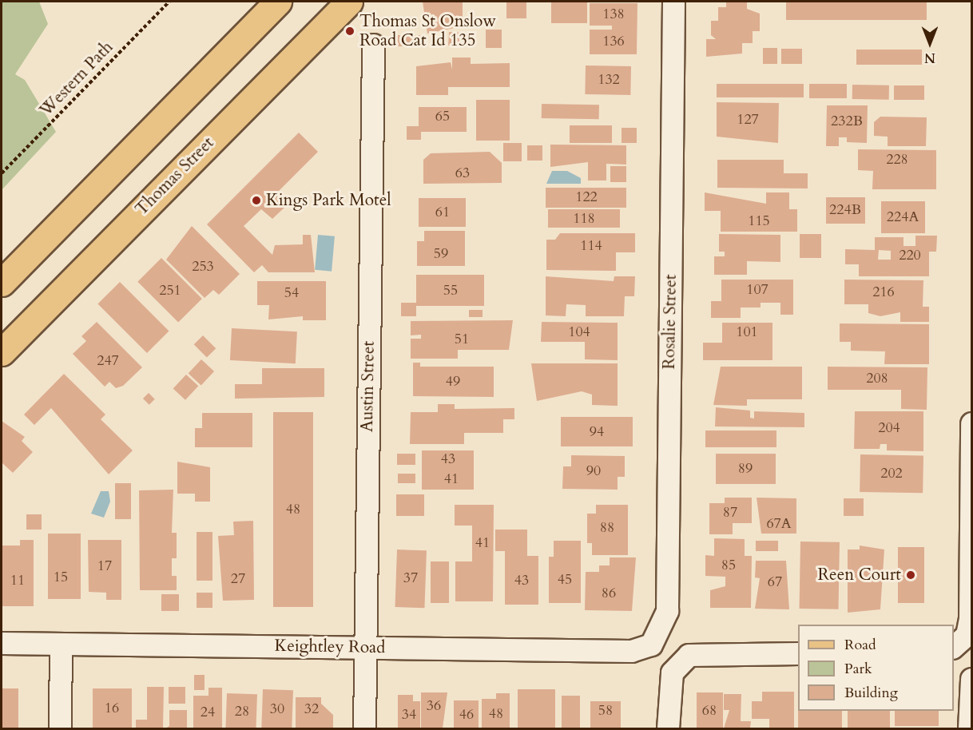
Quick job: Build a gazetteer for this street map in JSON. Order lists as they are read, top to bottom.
{
  "streets": {
    "main road": ["Thomas Street"],
    "street": ["Rosalie Street", "Austin Street", "Keightley Road"],
    "path": ["Western Path"]
  },
  "crossings": [
    ["Rosalie Street", "Keightley Road"],
    ["Austin Street", "Keightley Road"]
  ],
  "places": ["Thomas St Onslow Road Cat Id 135", "Kings Park Motel", "Reen Court"],
  "house_numbers": [
    "138",
    "136",
    "132",
    "65",
    "127",
    "232B",
    "228",
    "63",
    "122",
    "224B",
    "61",
    "224A",
    "118",
    "115",
    "114",
    "59",
    "220",
    "253",
    "107",
    "251",
    "55",
    "216",
    "54",
    "104",
    "101",
    "51",
    "247",
    "208",
    "49",
    "204",
    "94",
    "43",
    "89",
    "90",
    "202",
    "41",
    "48",
    "87",
    "67A",
    "88",
    "41",
    "85",
    "17",
    "15",
    "37",
    "27",
    "45",
    "11",
    "43",
    "67",
    "86",
    "36",
    "16",
    "30",
    "32",
    "58",
    "68",
    "28",
    "24",
    "48",
    "34",
    "46"
  ],
  "legend": ["Road", "Park", "Building"],
  "north": "bottom"
}
